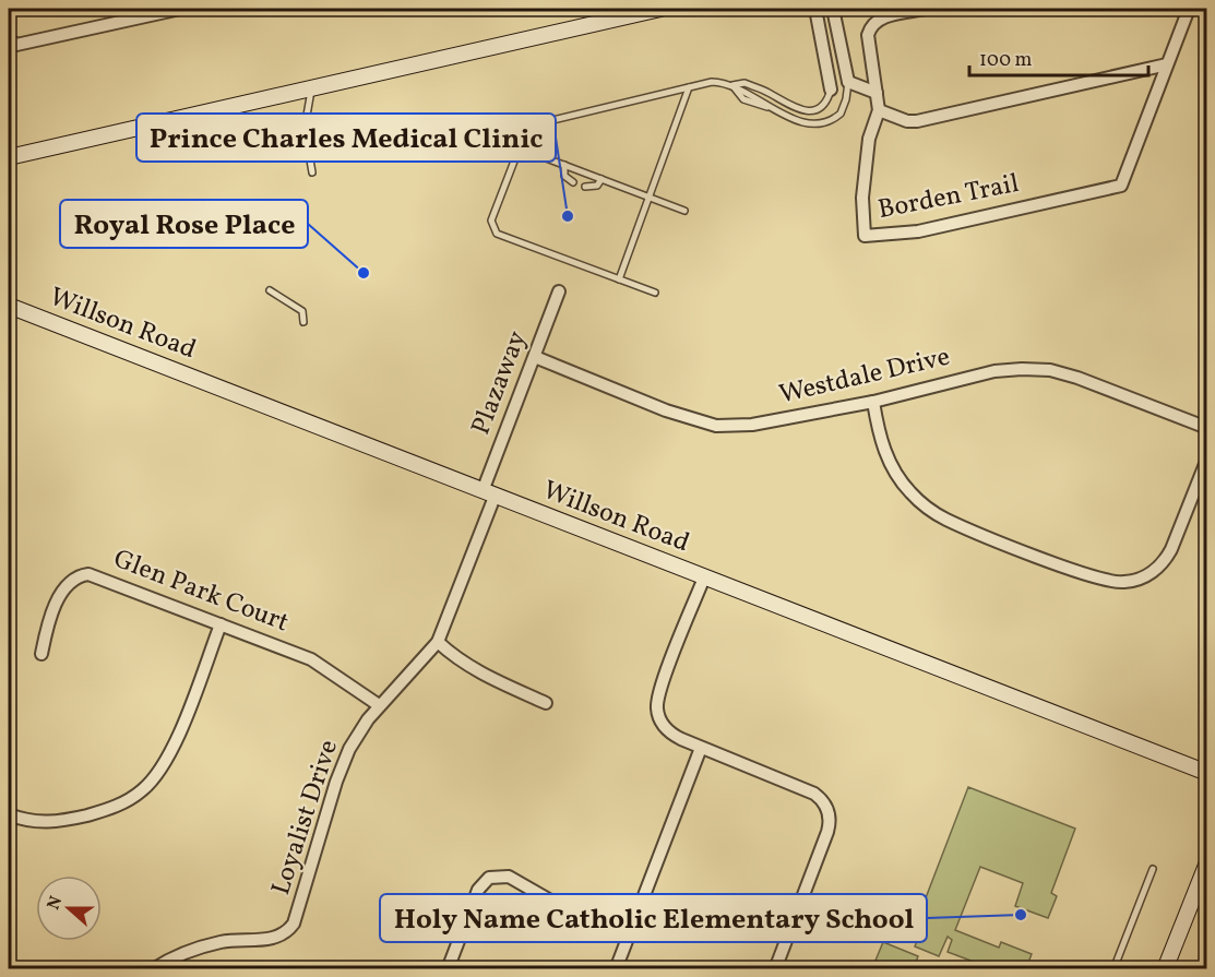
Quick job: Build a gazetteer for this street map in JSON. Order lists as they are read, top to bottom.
{
  "streets": {
    "street": [
      "Borden Trail",
      "Willson Road",
      "Westdale Drive",
      "Plazaway",
      "Glen Park Court",
      "Loyalist Drive"
    ]
  },
  "crossings": [
    ["Willson Road", "Plazaway"],
    ["Willson Road", "Loyalist Drive"],
    ["Westdale Drive", "Plazaway"],
    ["Plazaway", "Loyalist Drive"],
    ["Glen Park Court", "Loyalist Drive"]
  ],
  "places": ["Prince Charles Medical Clinic", "Royal Rose Place", "Holy Name Catholic Elementary School"],
  "scale_bar": "100 m",
  "north": "left"
}
